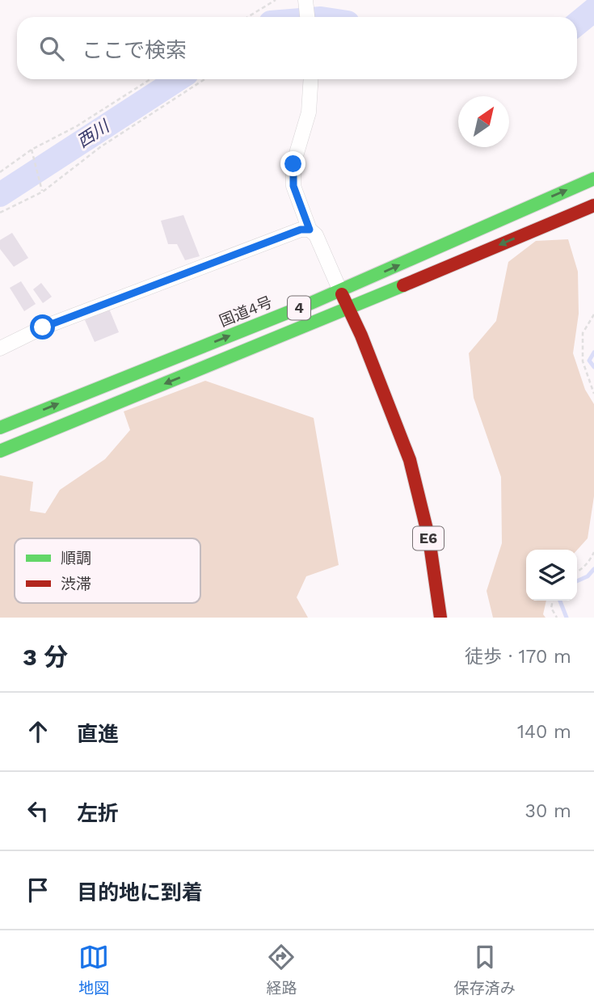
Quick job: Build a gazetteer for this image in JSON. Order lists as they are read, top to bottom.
{
  "streets": {
    "highway": ["4", "国道4号", "E6"]
  },
  "crossings": [
    ["4", "E6"]
  ],
  "water": ["西川"],
  "legend": ["順調", "渋滞"],
  "north": "top right",
  "page": {
    "search": "ここで検索",
    "heading": ["3 分", "徒歩 · 170 m"],
    "list": [
      ["直進", "140 m"],
      ["左折", "30 m"],
      "目的地に到着"
    ],
    "nav": ["地図", "経路", "保存済み"]
  }
}
